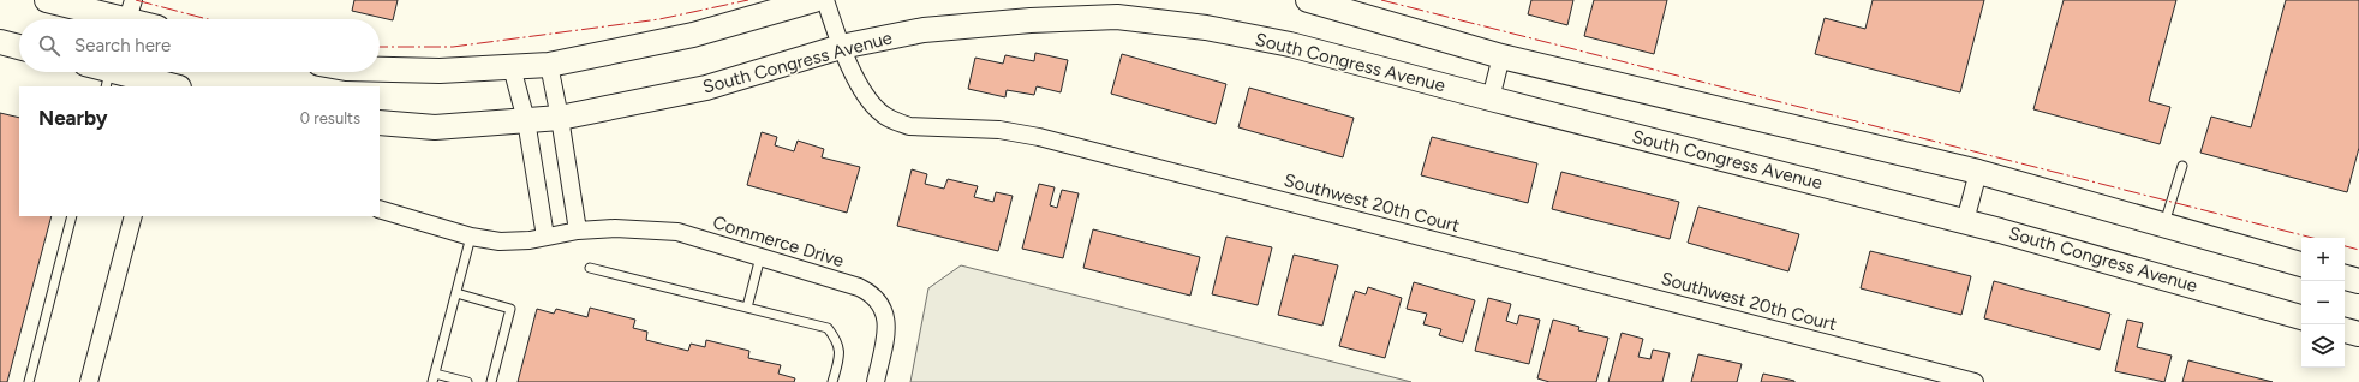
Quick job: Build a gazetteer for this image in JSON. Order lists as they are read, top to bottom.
{
  "streets": {
    "main road": ["South Congress Avenue"],
    "street": ["Southwest 20th Court", "Commerce Drive"]
  },
  "crossings": [
    ["South Congress Avenue", "Southwest 20th Court"]
  ],
  "page": {
    "search": "Search here",
    "heading": ["Nearby", "0 results"],
    "map_buttons": ["+", "−"]
  }
}
